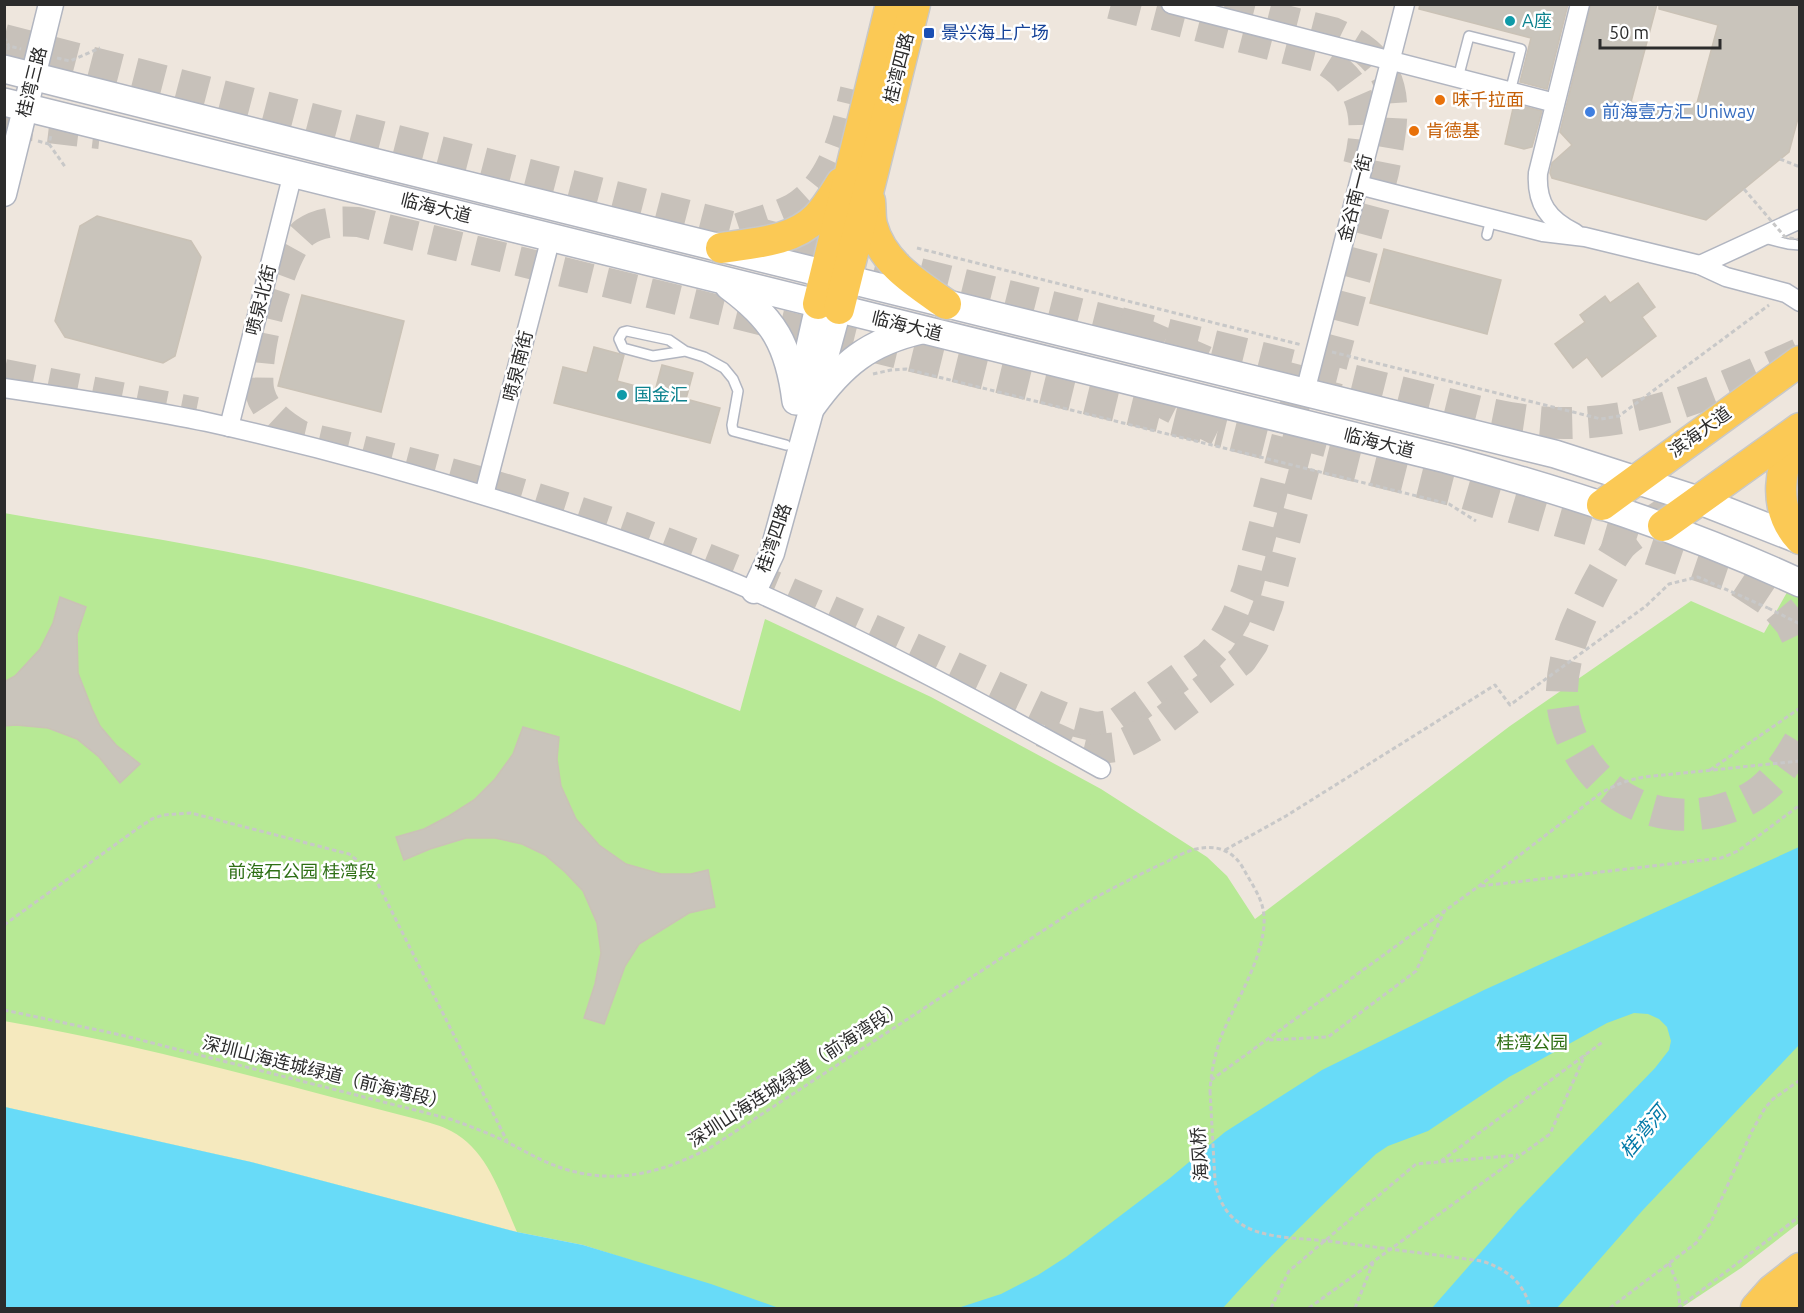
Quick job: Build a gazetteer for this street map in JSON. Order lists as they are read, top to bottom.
{
  "streets": {
    "main road": ["桂湾四路", "临海大道", "滨海大道"],
    "street": [
      "桂湾三路",
      "金谷南一街",
      "喷泉北街",
      "喷泉南街"
    ],
    "path": ["深圳山海连城绿道（前海湾段）", "海风桥"]
  },
  "crossings": [
    ["桂湾四路", "临海大道"],
    ["桂湾三路", "临海大道"],
    ["金谷南一街", "临海大道"],
    ["临海大道", "喷泉北街"],
    ["临海大道", "喷泉南街"],
    ["临海大道", "滨海大道"],
    ["深圳山海连城绿道（前海湾段）", "海风桥"]
  ],
  "water": ["桂湾河"],
  "parks": ["前海石公园 桂湾段", "桂湾公园"],
  "places": {
    "other": [
      "A座",
      "味千拉面",
      "前海壹方汇 Uniway",
      "肯德基",
      "国金汇"
    ],
    "transit": ["景兴海上广场"]
  },
  "scale_bar": "50 m"
}
